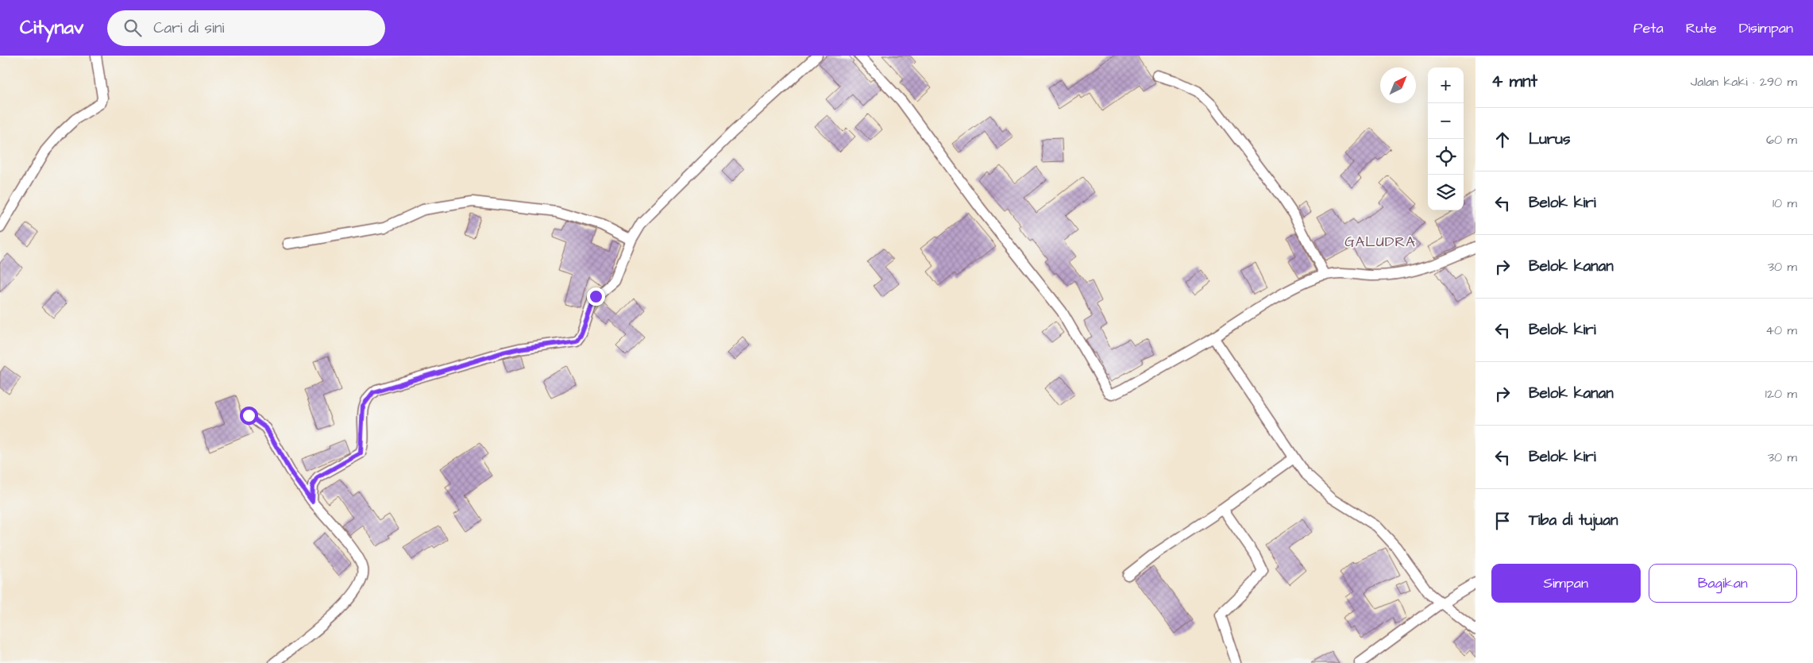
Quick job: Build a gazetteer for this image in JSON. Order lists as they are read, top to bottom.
{
  "districts": ["GALUDRA"],
  "north": "top right",
  "page": {
    "header": "Citynav",
    "search": "Cari di sini",
    "nav": ["Peta", "Rute", "Disimpan"],
    "heading": ["4 mnt", "Jalan kaki · 290 m"],
    "map_buttons": ["+", "−"],
    "list": [
      ["Lurus", "60 m"],
      ["Belok kiri", "10 m"],
      ["Belok kanan", "30 m"],
      ["Belok kiri", "40 m"],
      ["Belok kanan", "120 m"],
      ["Belok kiri", "30 m"],
      "Tiba di tujuan"
    ],
    "buttons": ["Simpan", "Bagikan"]
  }
}
